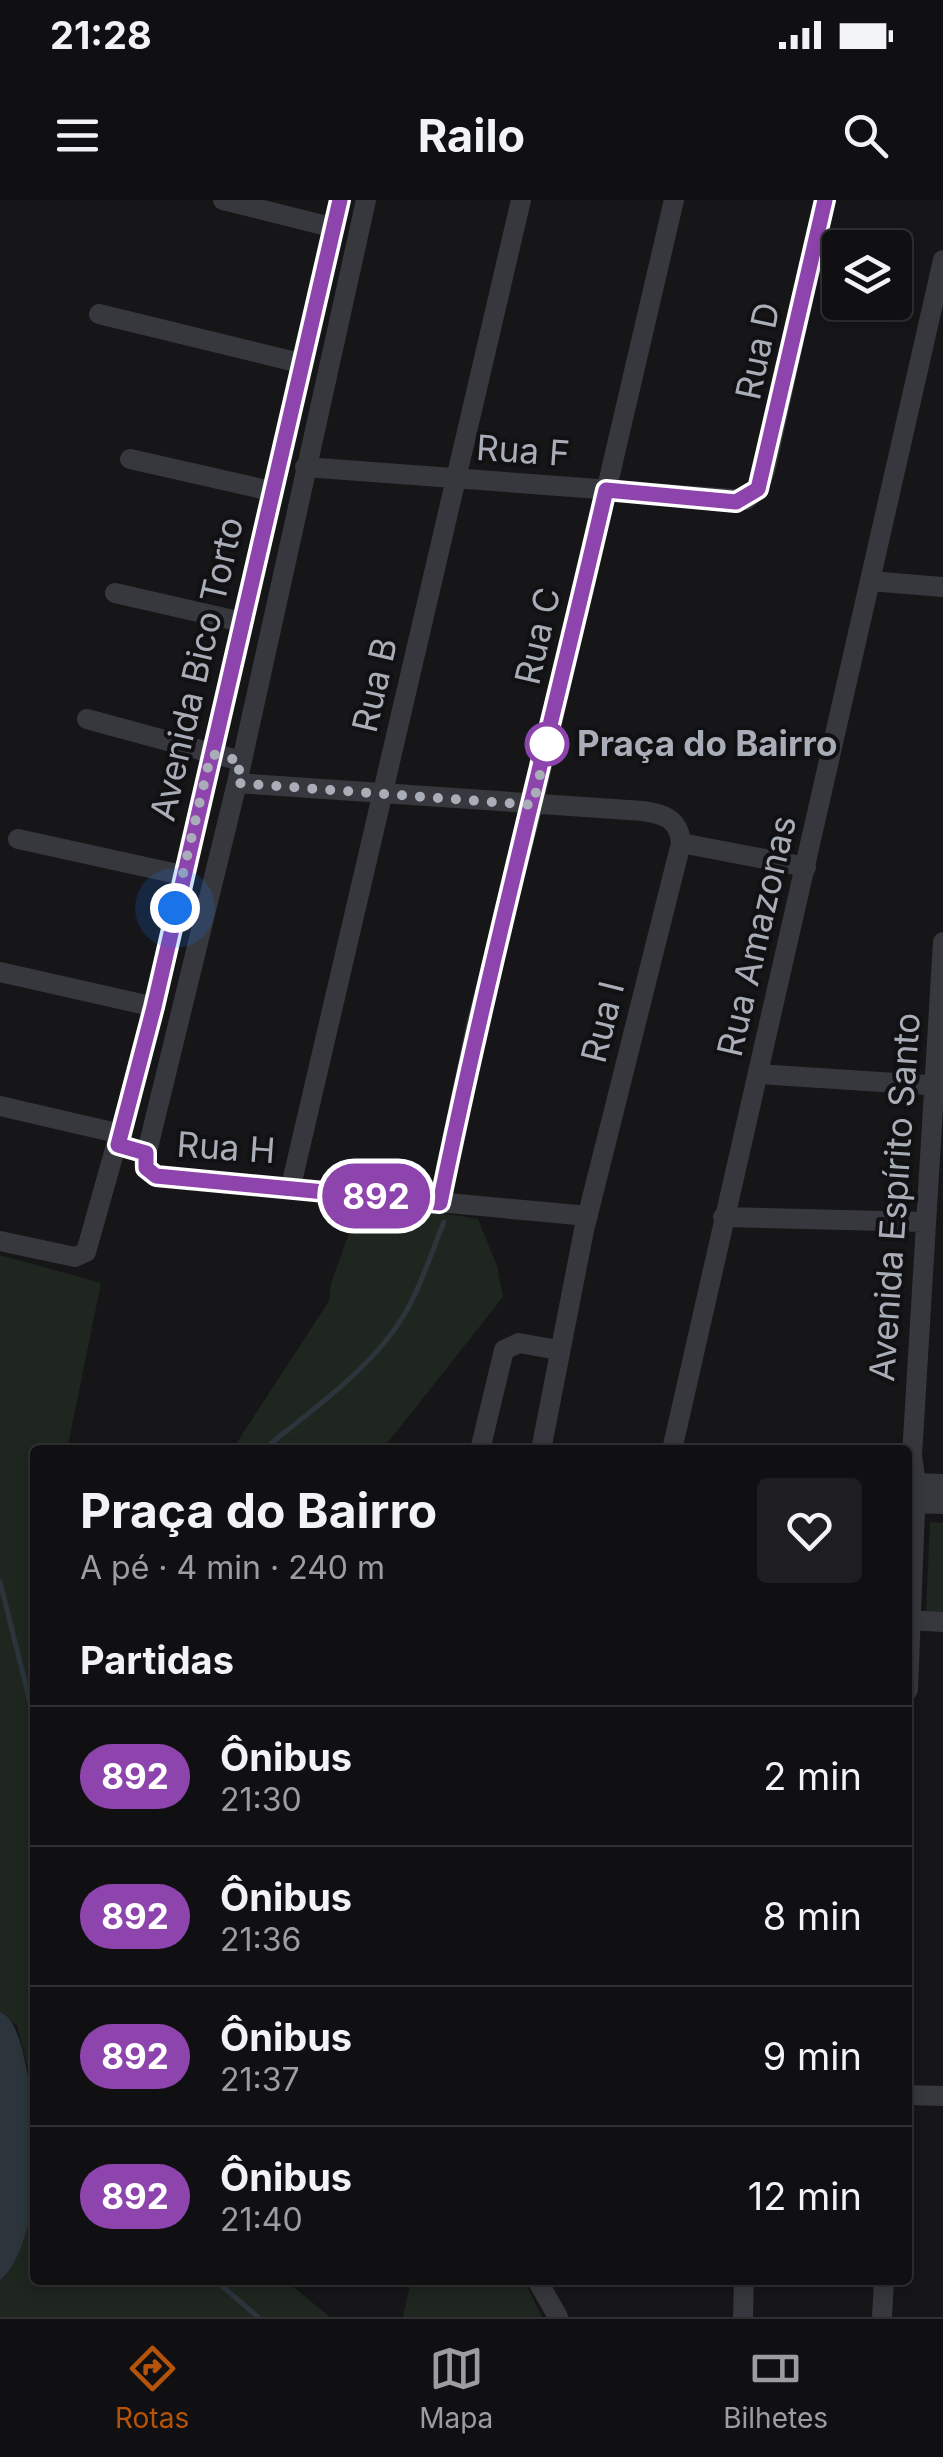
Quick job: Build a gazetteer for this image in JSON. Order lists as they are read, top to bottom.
{
  "streets": {
    "street": [
      "Rua D",
      "Rua F",
      "Rua C",
      "Avenida Bico Torto",
      "Rua B",
      "Rua Amazonas",
      "Rua I",
      "Rua H",
      "Avenida Espírito Santo"
    ]
  },
  "crossings": [
    ["Rua D", "Rua F"],
    ["Rua F", "Rua C"],
    ["Rua F", "Rua B"],
    ["Rua C", "Rua H"],
    ["Avenida Bico Torto", "Rua H"],
    ["Rua B", "Rua H"],
    ["Rua I", "Rua H"]
  ],
  "places": ["Praça do Bairro"],
  "lines": ["bus line 892"],
  "page": {
    "status": "21:28",
    "header": "Railo",
    "on_map": "892",
    "heading": [
      ["Praça do Bairro", "A pé · 4 min · 240 m"],
      "Partidas"
    ],
    "list": [
      {
        "mark": "892",
        "name": "Ônibus",
        "note": "21:30",
        "value": "2 min"
      },
      {
        "mark": "892",
        "name": "Ônibus",
        "note": "21:36",
        "value": "8 min"
      },
      {
        "mark": "892",
        "name": "Ônibus",
        "note": "21:37",
        "value": "9 min"
      },
      {
        "mark": "892",
        "name": "Ônibus",
        "note": "21:40",
        "value": "12 min"
      }
    ],
    "tabs": ["Rotas", "Mapa", "Bilhetes"]
  }
}
